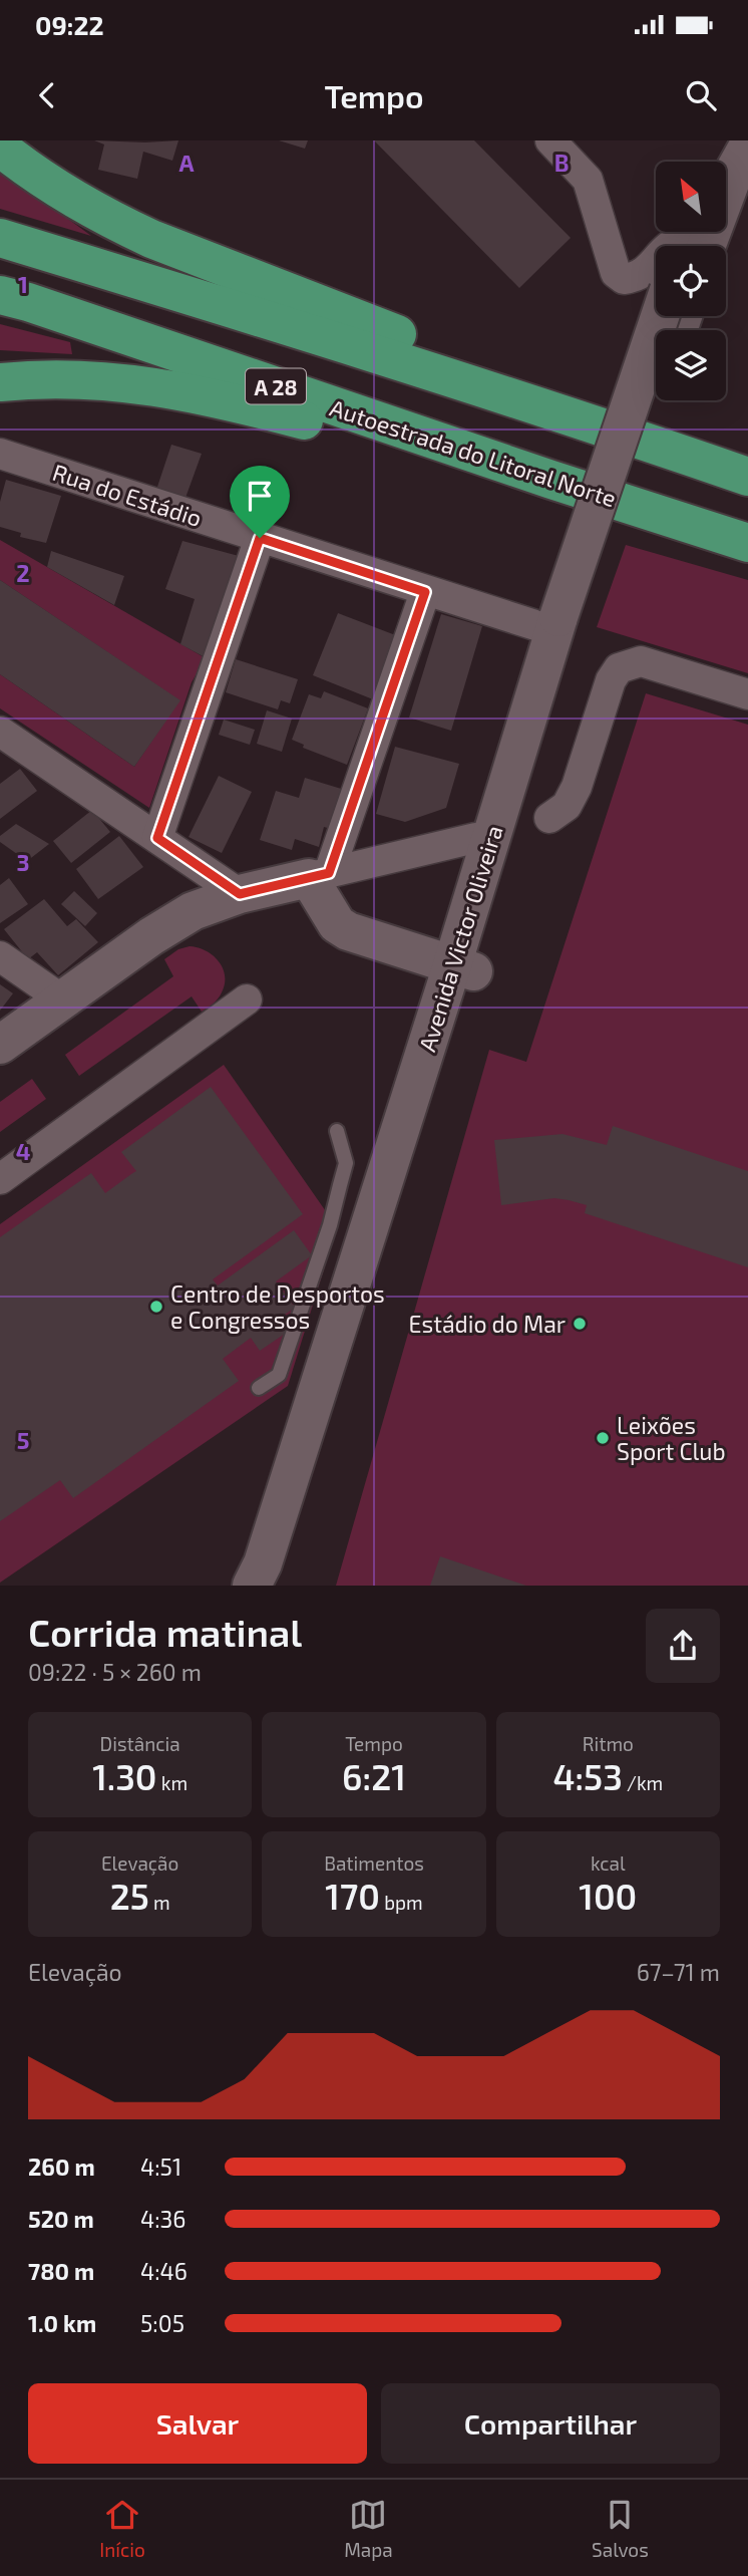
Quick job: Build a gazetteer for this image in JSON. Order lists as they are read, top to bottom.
{
  "streets": {
    "highway": ["A 28", "Autoestrada do Litoral Norte"],
    "street": ["Rua do Estádio", "Avenida Victor Oliveira"]
  },
  "crossings": [
    ["Rua do Estádio", "Avenida Victor Oliveira"]
  ],
  "places": ["Centro de Desportos e Congressos", "Estádio do Mar", "Leixões Sport Club"],
  "north": "top left",
  "page": {
    "status": "09:22",
    "header": "Tempo",
    "heading": ["Corrida matinal", "09:22 · 5 × 260 m"],
    "stats": [
      ["Distância", "1.30 km"],
      ["Tempo", "6:21"],
      ["Ritmo", "4:53 /km"],
      ["Elevação", "25 m"],
      ["Batimentos", "170 bpm"],
      ["kcal", "100"]
    ],
    "chart": ["Elevação", "67–71 m"],
    "list": [
      {
        "name": "260 m",
        "note": "4:51"
      },
      {
        "name": "520 m",
        "note": "4:36"
      },
      {
        "name": "780 m",
        "note": "4:46"
      },
      {
        "name": "1.0 km",
        "note": "5:05"
      }
    ],
    "buttons": ["Salvar", "Compartilhar"],
    "tabs": ["Início", "Mapa", "Salvos"]
  },
  "grid": {
    "columns": ["A", "B"],
    "rows": [
      "1",
      "2",
      "3",
      "4",
      "5"
    ]
  }
}
